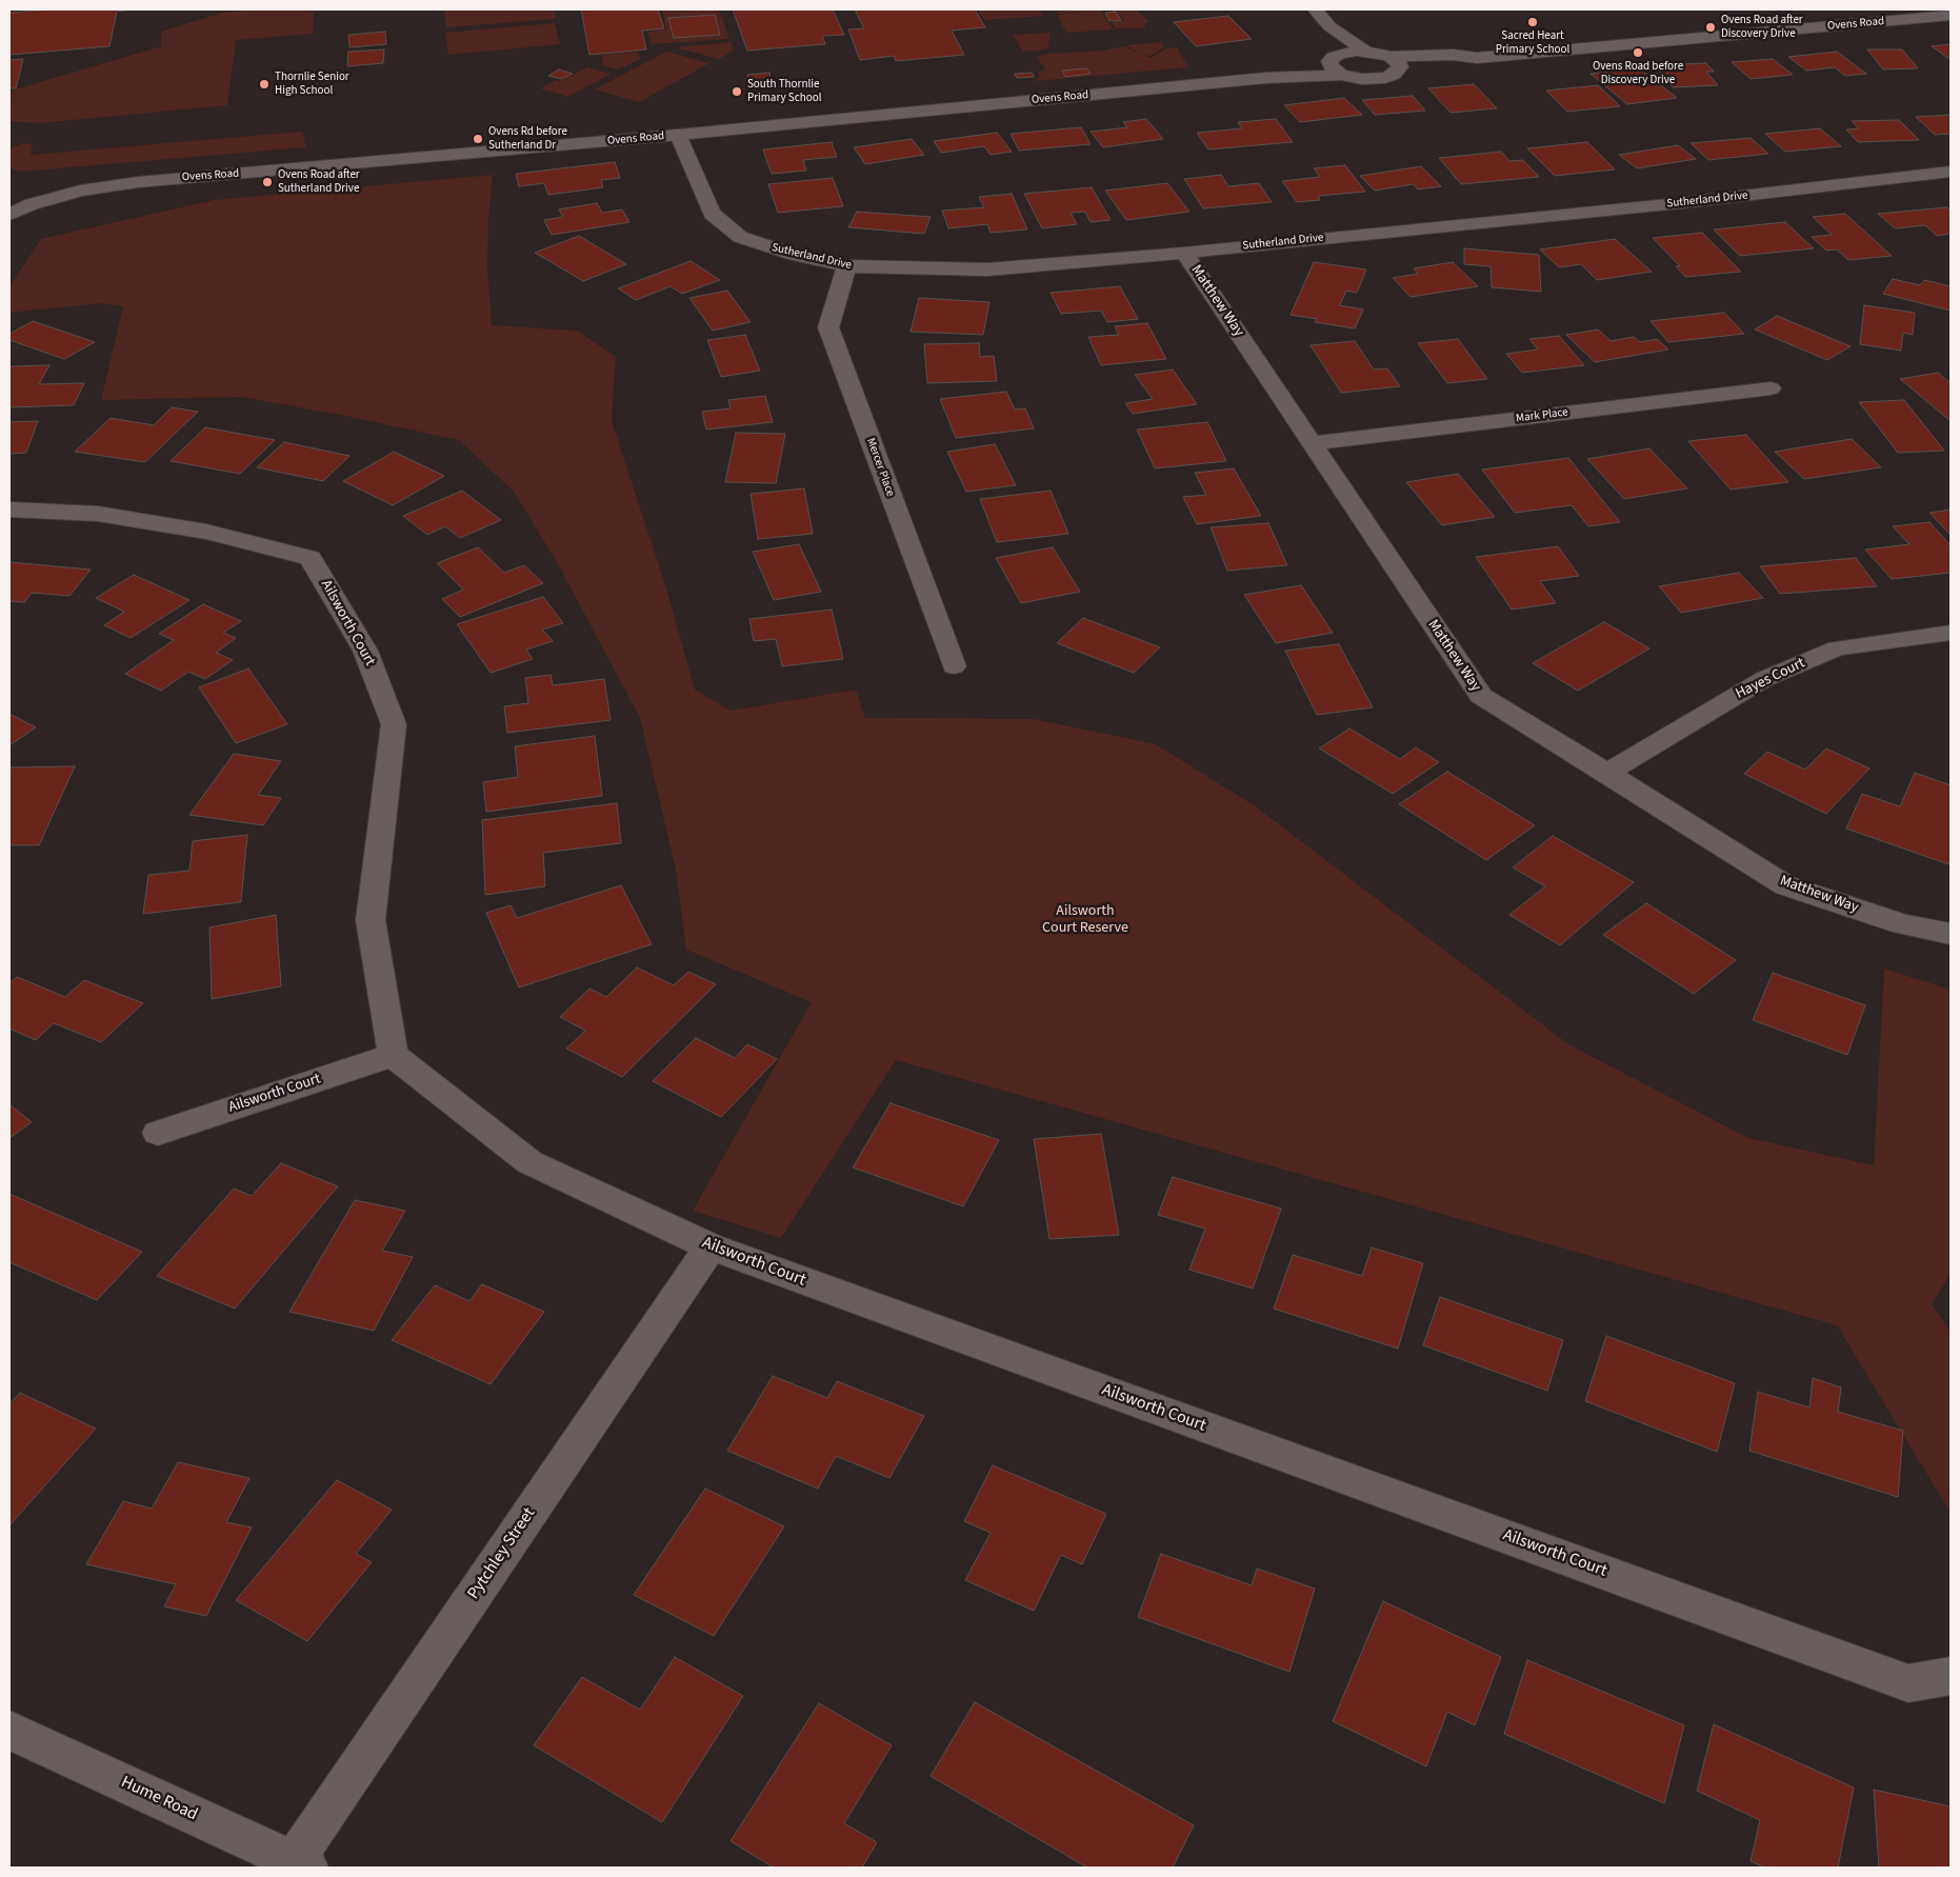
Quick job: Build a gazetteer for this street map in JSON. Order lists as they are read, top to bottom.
{
  "streets": {
    "street": [
      "Ovens Road",
      "Sutherland Drive",
      "Matthew Way",
      "Mark Place",
      "Mercer Place",
      "Ailsworth Court",
      "Hayes Court",
      "Pytchley Street",
      "Hume Road"
    ]
  },
  "crossings": [
    ["Ovens Road", "Sutherland Drive"],
    ["Sutherland Drive", "Matthew Way"],
    ["Sutherland Drive", "Mercer Place"],
    ["Matthew Way", "Mark Place"],
    ["Matthew Way", "Hayes Court"],
    ["Ailsworth Court", "Pytchley Street"],
    ["Pytchley Street", "Hume Road"]
  ],
  "parks": ["Ailsworth Court Reserve"],
  "places": [
    "Sacred Heart Primary School",
    "Ovens Road after Discovery Drive",
    "Ovens Road before Discovery Drive",
    "Thornlie Senior High School",
    "South Thornlie Primary School",
    "Ovens Rd before Sutherland Dr",
    "Ovens Road after Sutherland Drive"
  ]
}
